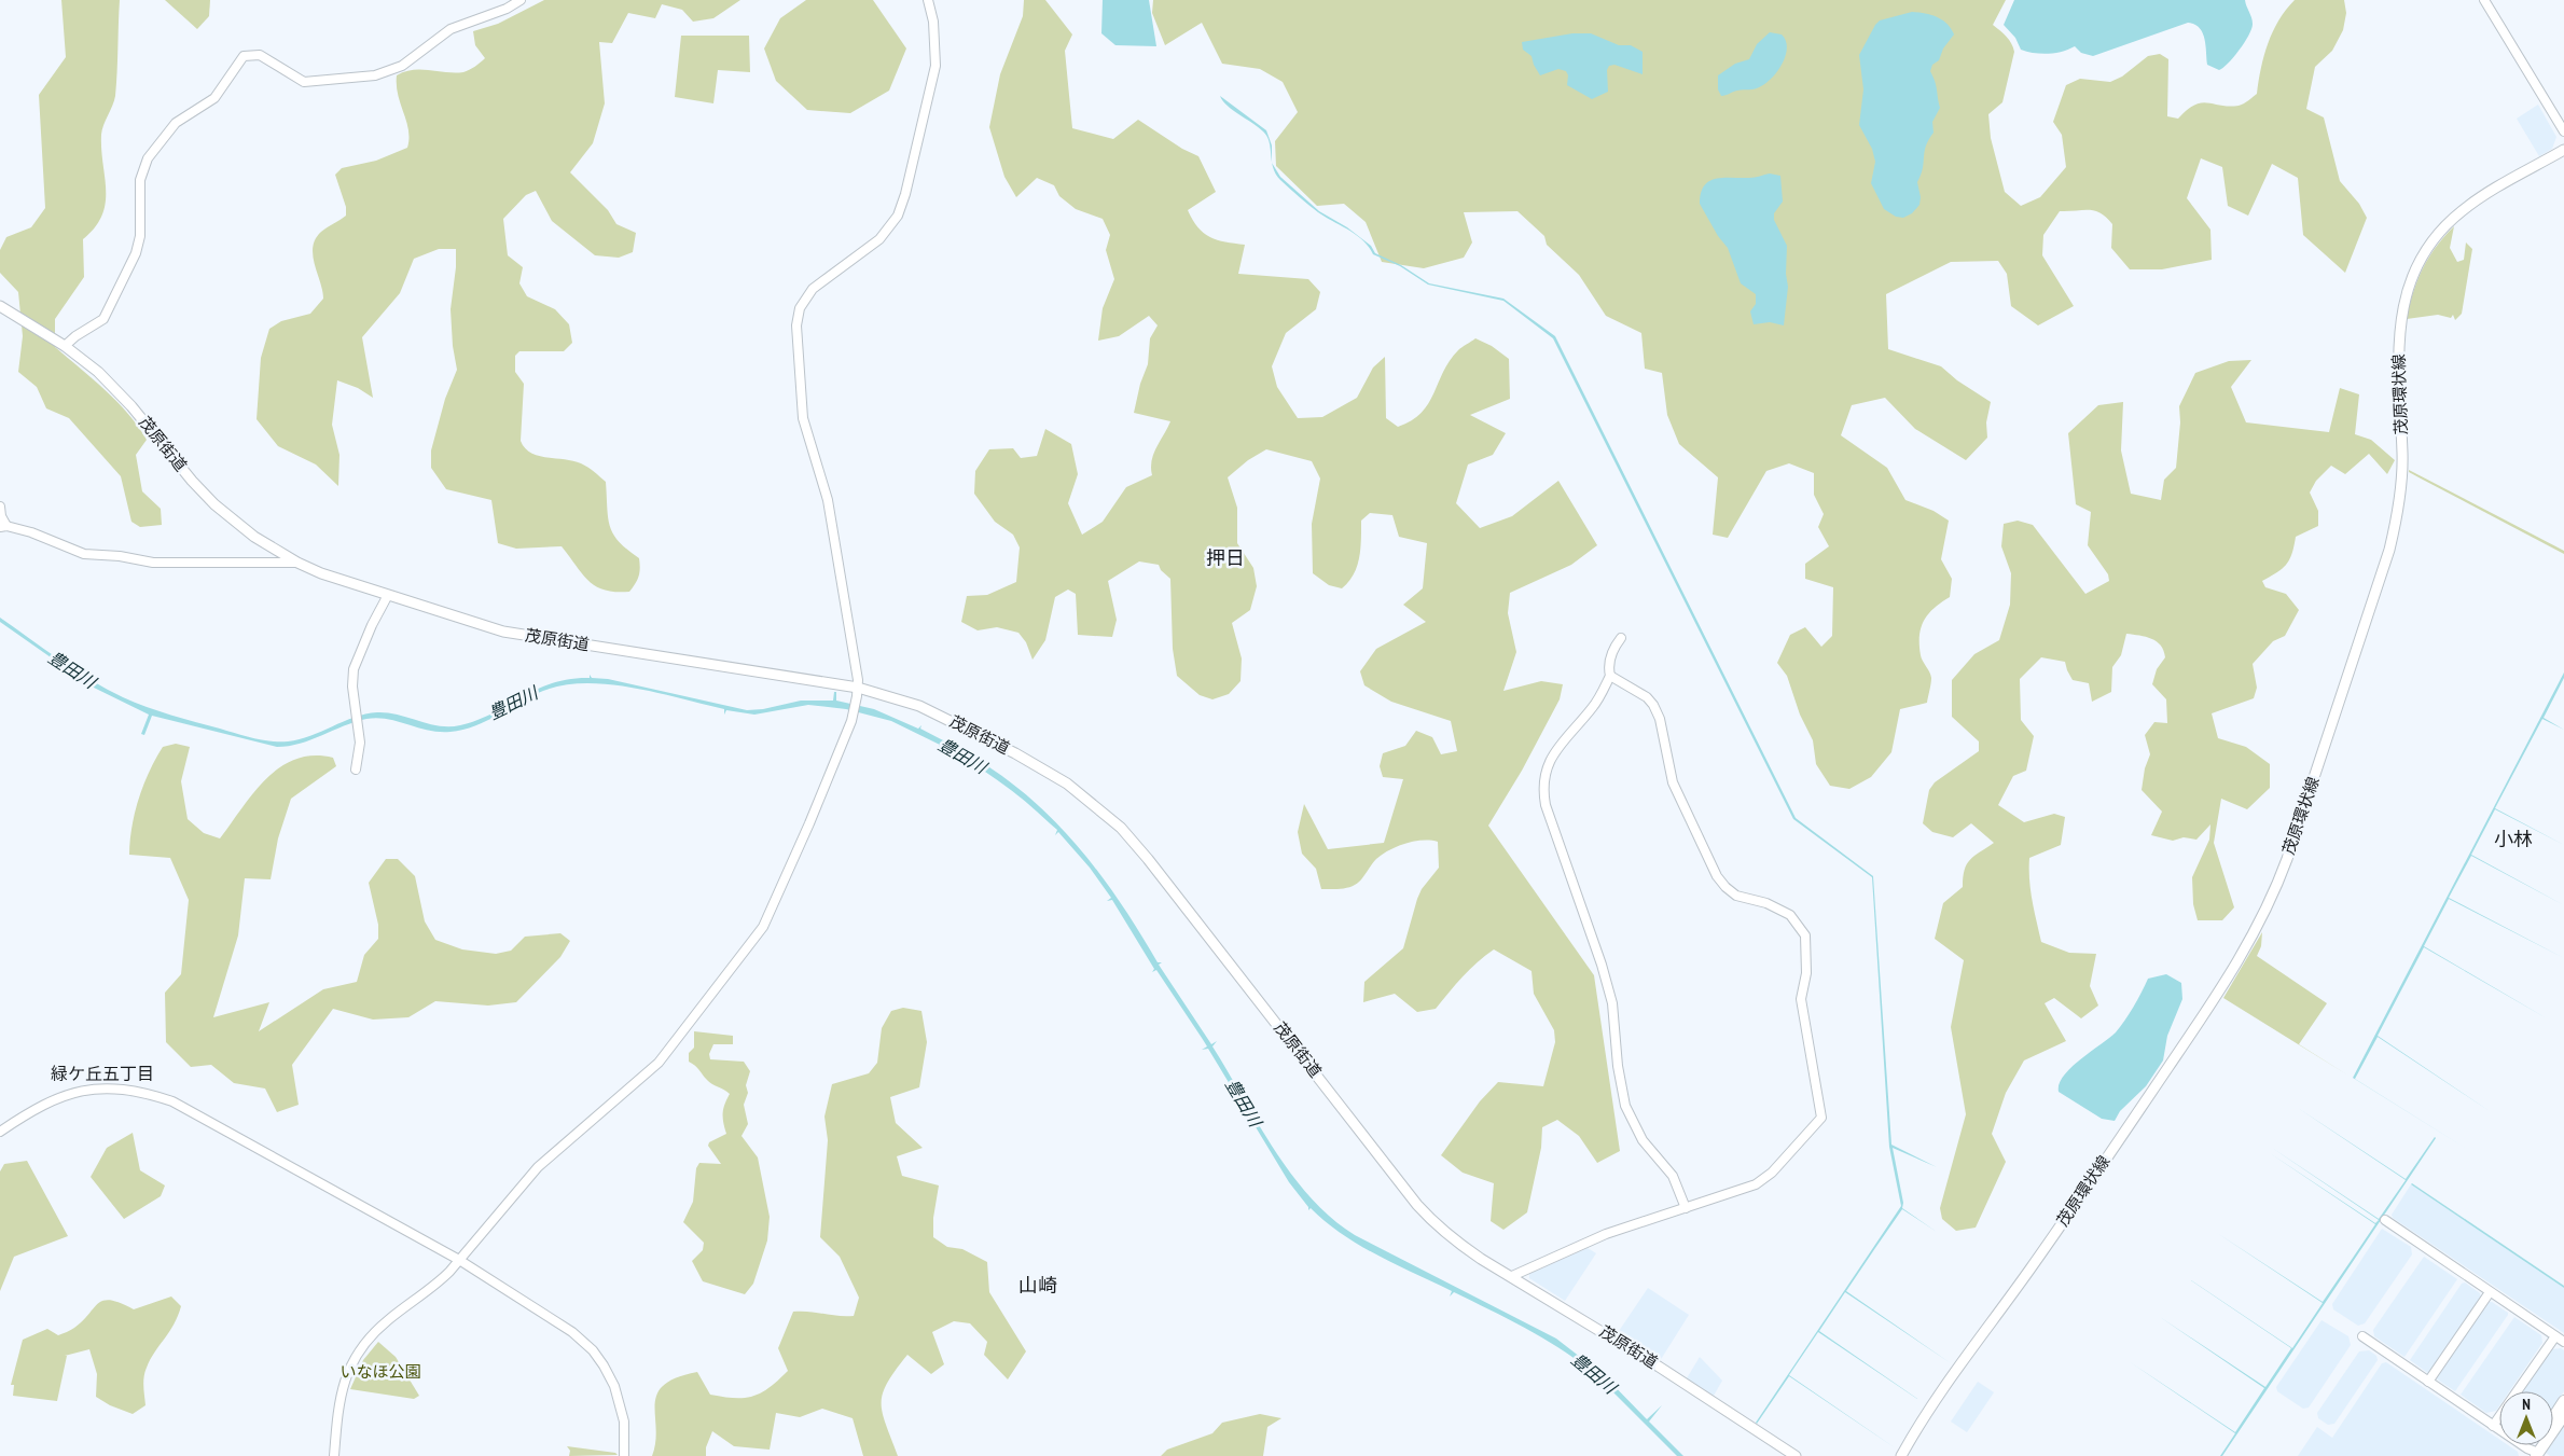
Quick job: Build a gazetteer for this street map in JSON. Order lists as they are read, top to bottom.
{
  "streets": {
    "main road": ["茂原環状線", "茂原街道"]
  },
  "districts": [
    "押日",
    "小林",
    "緑ケ丘五丁目",
    "山崎"
  ],
  "water": ["豊田川"],
  "parks": ["いなほ公園"],
  "north": "top"
}
